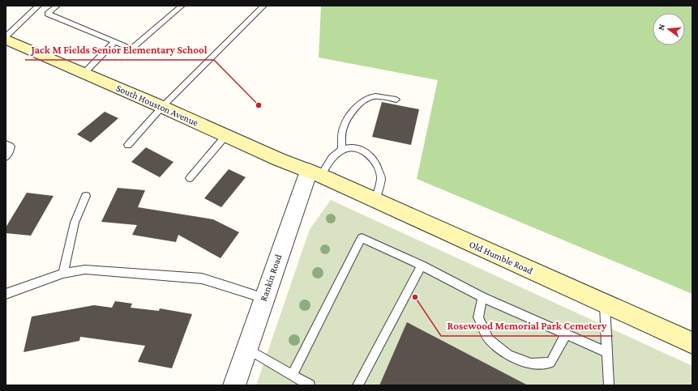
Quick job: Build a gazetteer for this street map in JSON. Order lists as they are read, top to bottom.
{
  "streets": {
    "main road": ["South Houston Avenue", "Old Humble Road"],
    "street": ["Rankin Road"]
  },
  "crossings": [
    ["South Houston Avenue", "Old Humble Road"],
    ["South Houston Avenue", "Rankin Road"],
    ["Old Humble Road", "Rankin Road"]
  ],
  "places": ["Jack M Fields Senior Elementary School", "Rosewood Memorial Park Cemetery"],
  "north": "left"
}
